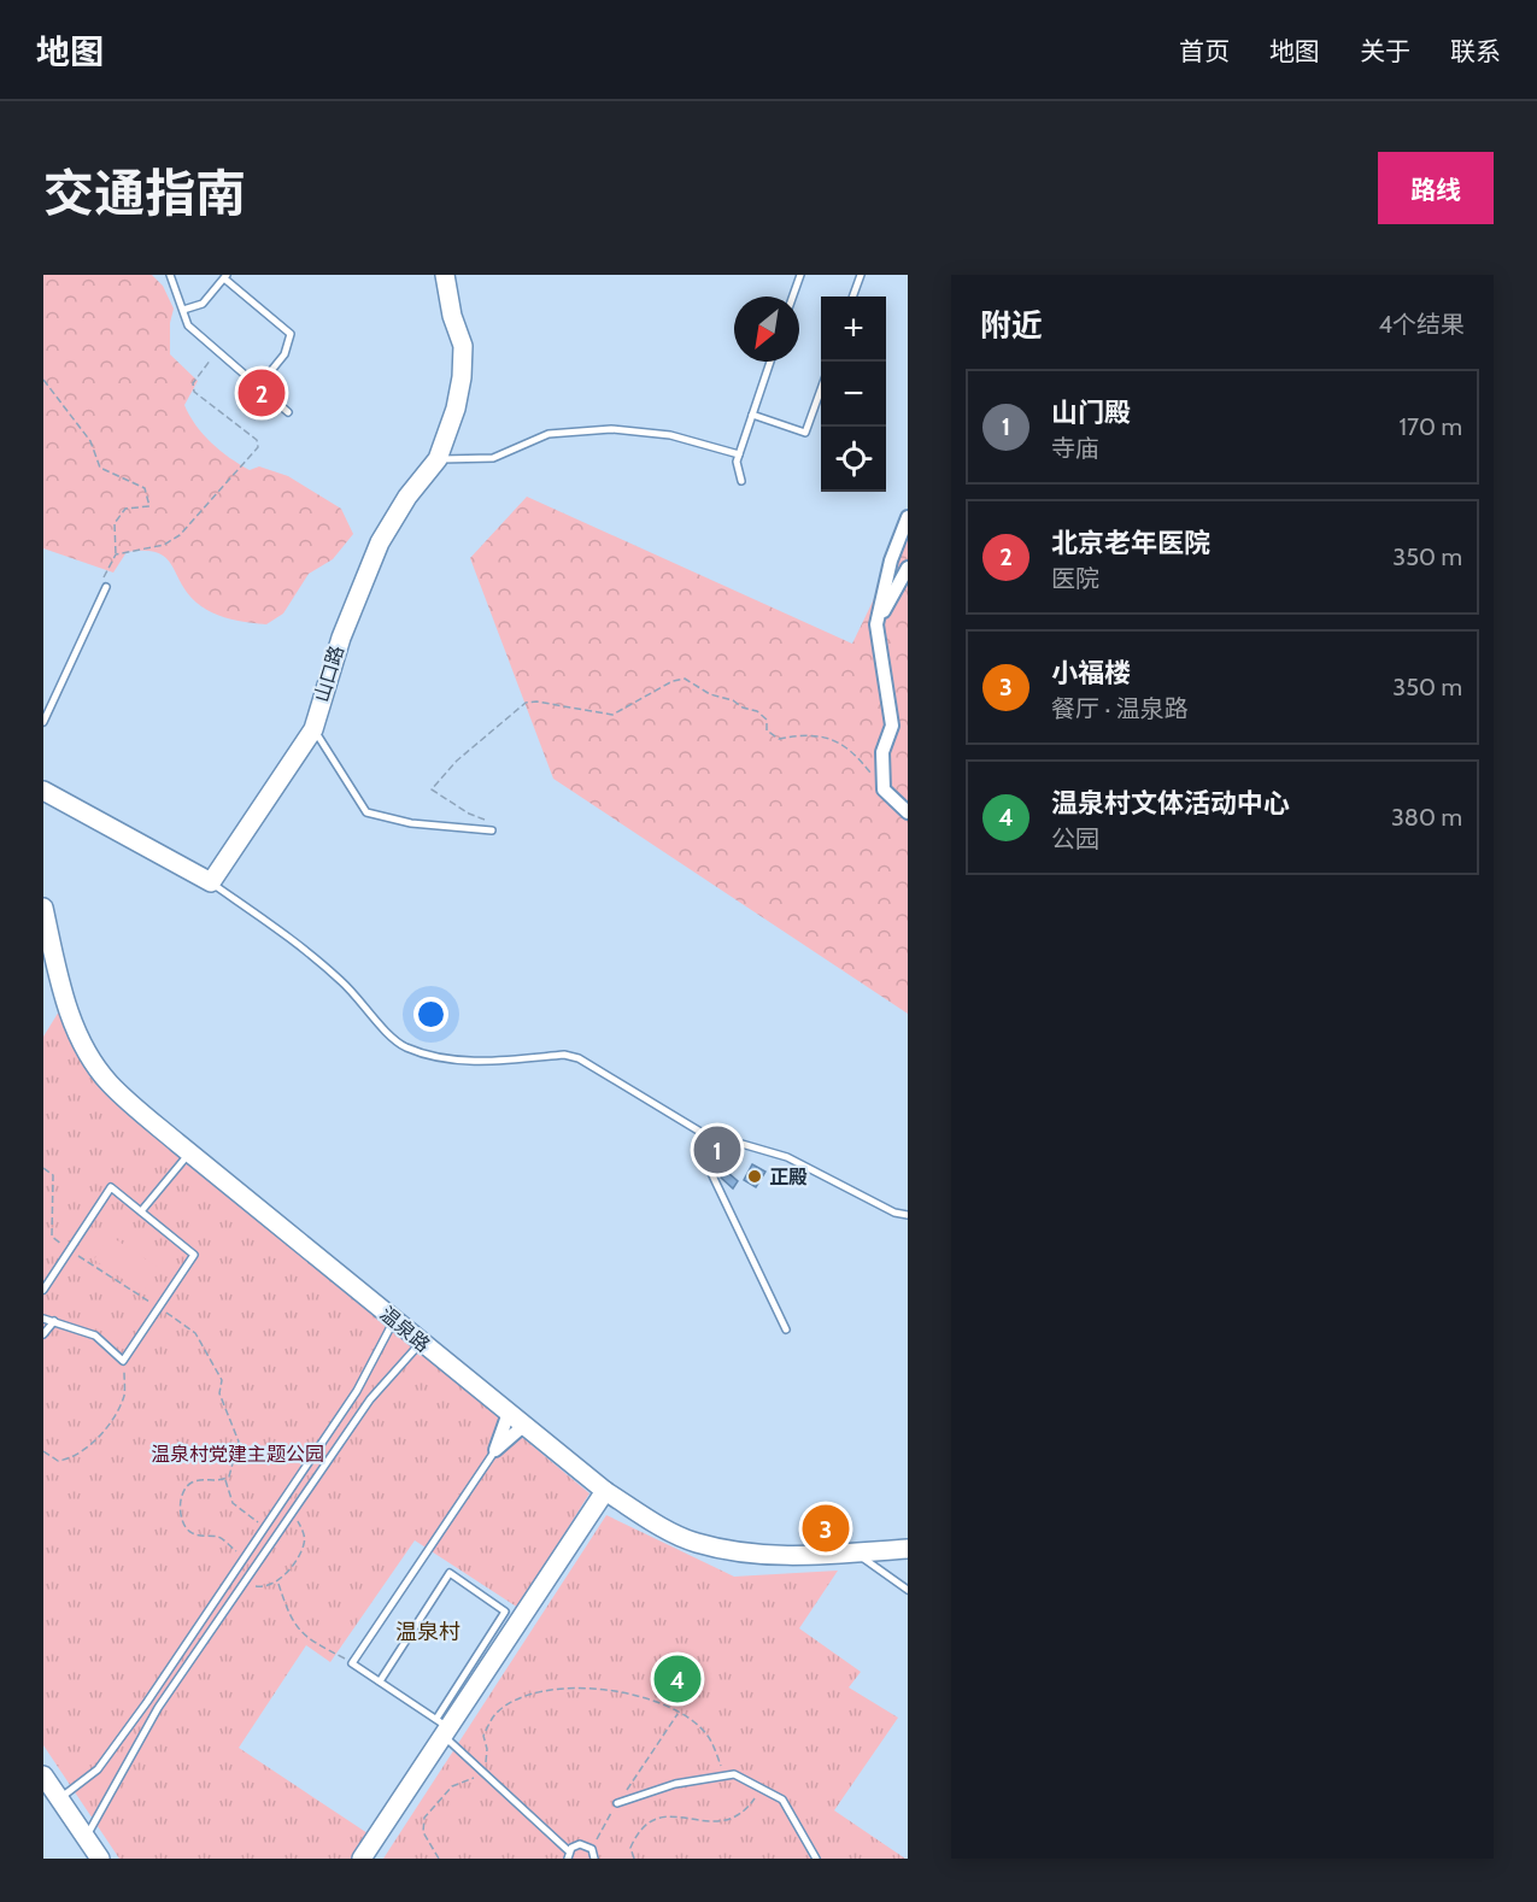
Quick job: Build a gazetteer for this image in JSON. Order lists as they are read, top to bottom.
{
  "streets": {
    "street": ["山口路", "温泉路"]
  },
  "districts": ["温泉村"],
  "parks": ["温泉村党建主题公园"],
  "places": ["正殿"],
  "north": "bottom left",
  "page": {
    "header": "地图",
    "nav": [
      "首页",
      "地图",
      "关于",
      "联系"
    ],
    "title": "交通指南",
    "buttons": "路线",
    "heading": ["附近", "4个结果"],
    "map_buttons": ["+", "−"],
    "pins": [
      "2",
      "1",
      "3",
      "4"
    ],
    "list": [
      {
        "mark": "1",
        "name": "山门殿",
        "note": "寺庙",
        "value": "170 m"
      },
      {
        "mark": "2",
        "name": "北京老年医院",
        "note": "医院",
        "value": "350 m"
      },
      {
        "mark": "3",
        "name": "小福楼",
        "note": "餐厅 · 温泉路",
        "value": "350 m"
      },
      {
        "mark": "4",
        "name": "温泉村文体活动中心",
        "note": "公园",
        "value": "380 m"
      }
    ]
  }
}
